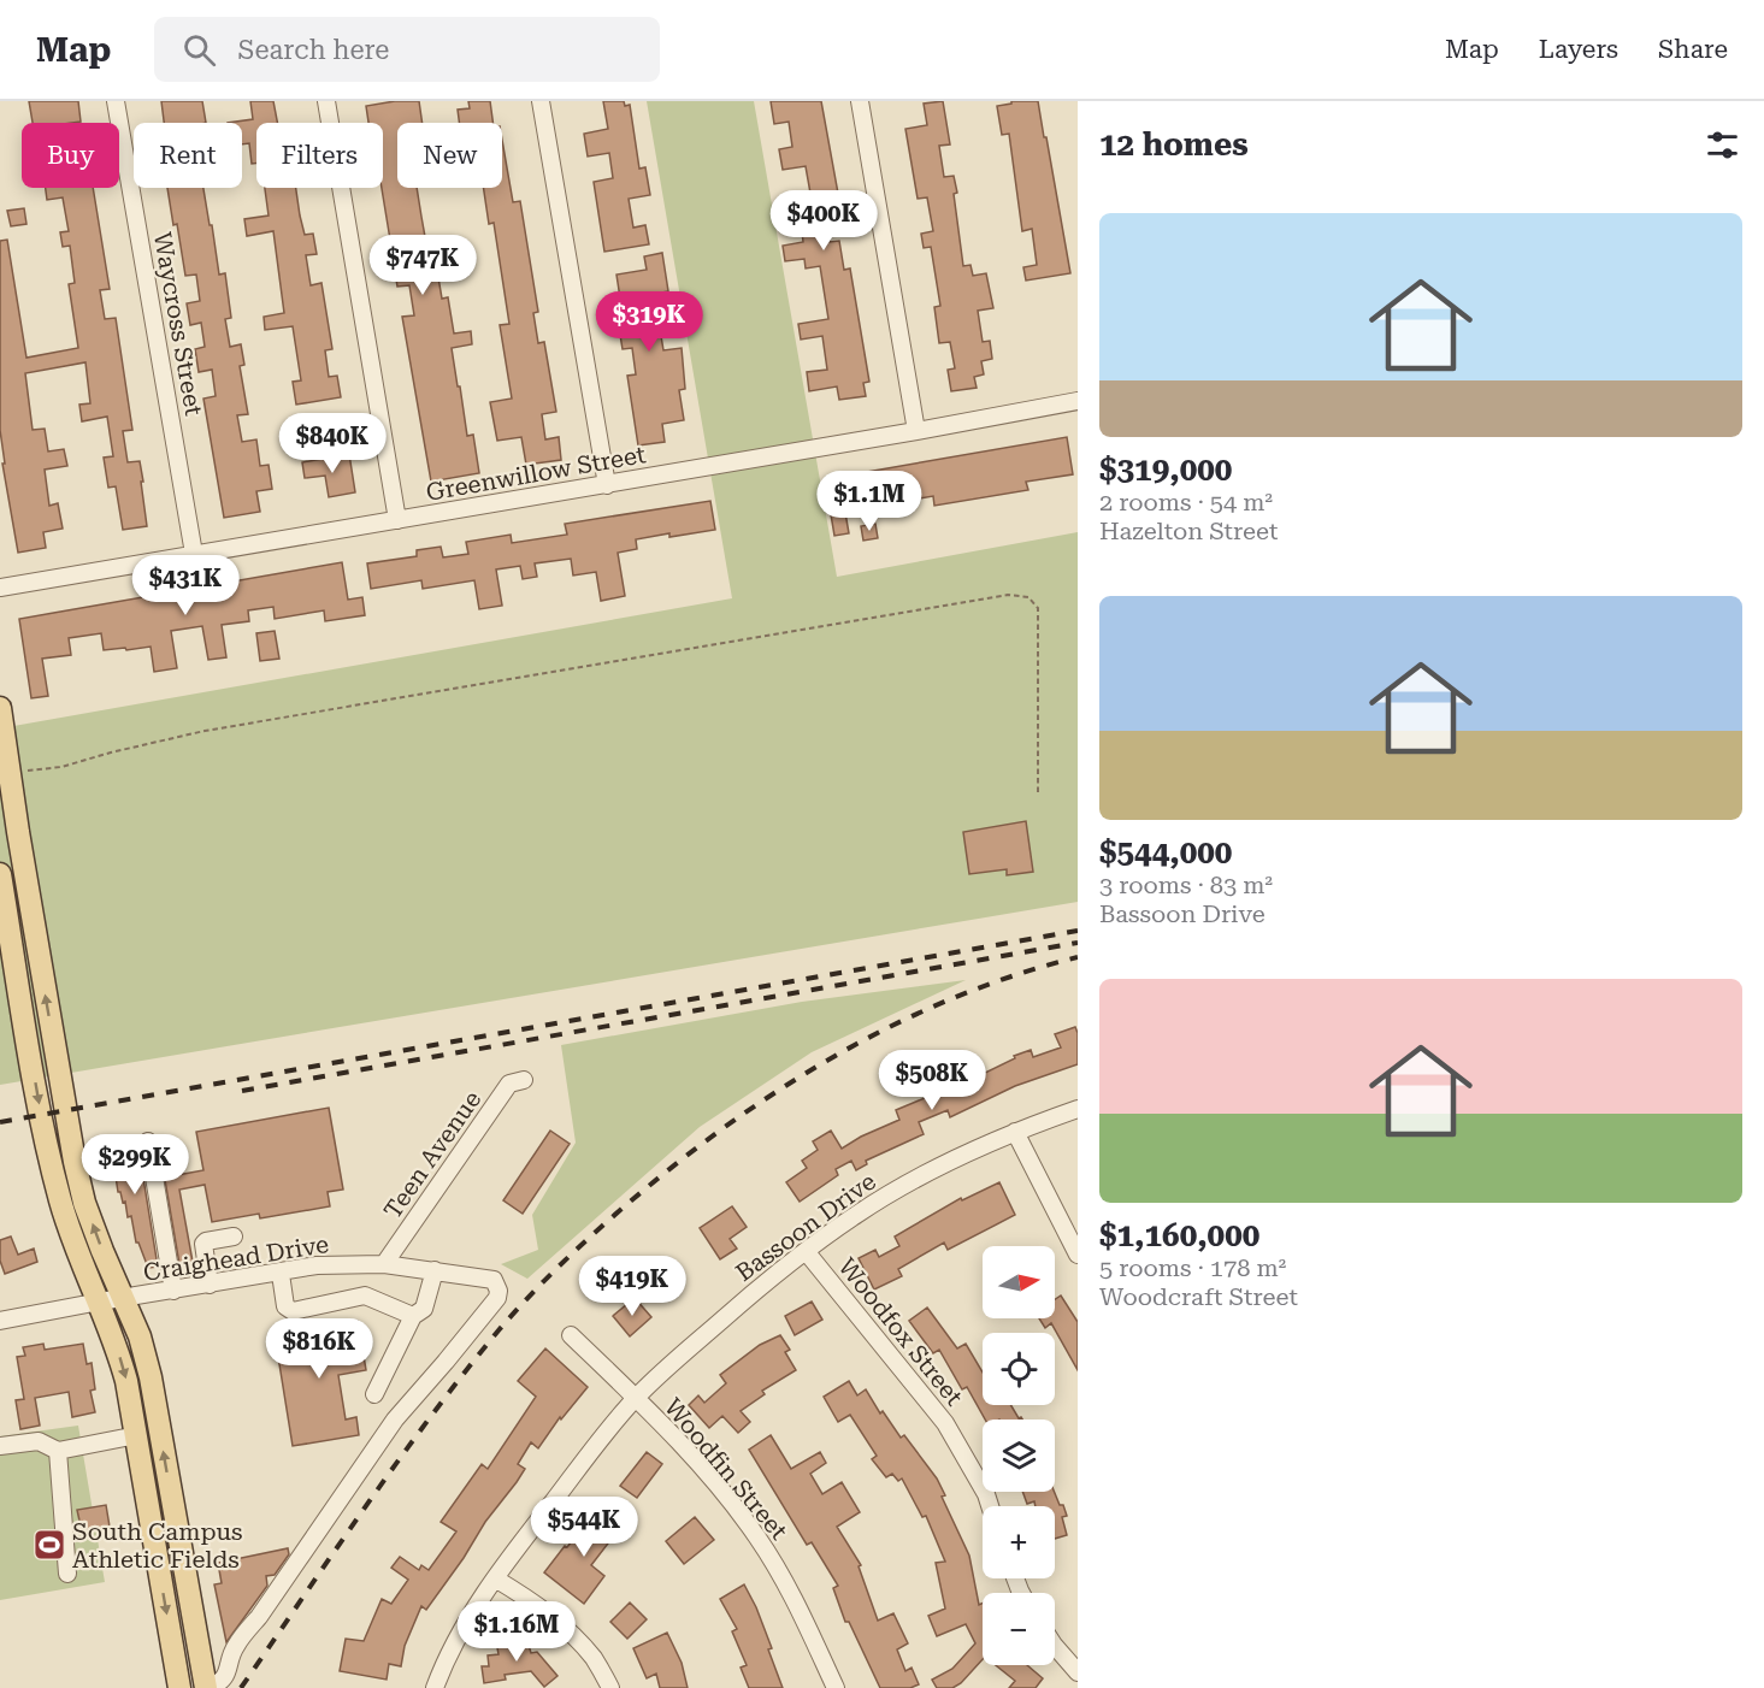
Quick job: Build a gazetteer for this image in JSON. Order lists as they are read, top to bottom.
{
  "streets": {
    "street": [
      "Waycross Street",
      "Greenwillow Street",
      "Teen Avenue",
      "Bassoon Drive",
      "Craighead Drive",
      "Woodfox Street",
      "Woodfin Street"
    ]
  },
  "crossings": [
    ["Waycross Street", "Greenwillow Street"],
    ["Teen Avenue", "Craighead Drive"],
    ["Bassoon Drive", "Woodfox Street"],
    ["Bassoon Drive", "Woodfin Street"]
  ],
  "places": {
    "sports": ["South Campus Athletic Fields"]
  },
  "north": "right",
  "page": {
    "header": "Map",
    "search": "Search here",
    "nav": ["Map", "Layers", "Share"],
    "heading": "12 homes",
    "chip": [
      "Buy",
      "Rent",
      "Filters",
      "New"
    ],
    "list": [
      {
        "name": "$319,000",
        "note": "2 rooms · 54 m² · Hazelton Street"
      },
      {
        "name": "$544,000",
        "note": "3 rooms · 83 m² · Bassoon Drive"
      },
      {
        "name": "$1,160,000",
        "note": "5 rooms · 178 m² · Woodcraft Street"
      }
    ],
    "price": [
      "$400K",
      "$747K",
      "$319K",
      "$840K",
      "$1.1M",
      "$431K",
      "$508K",
      "$299K",
      "$419K",
      "$816K",
      "$544K",
      "$1.16M"
    ],
    "map_buttons": ["+", "−"]
  }
}
